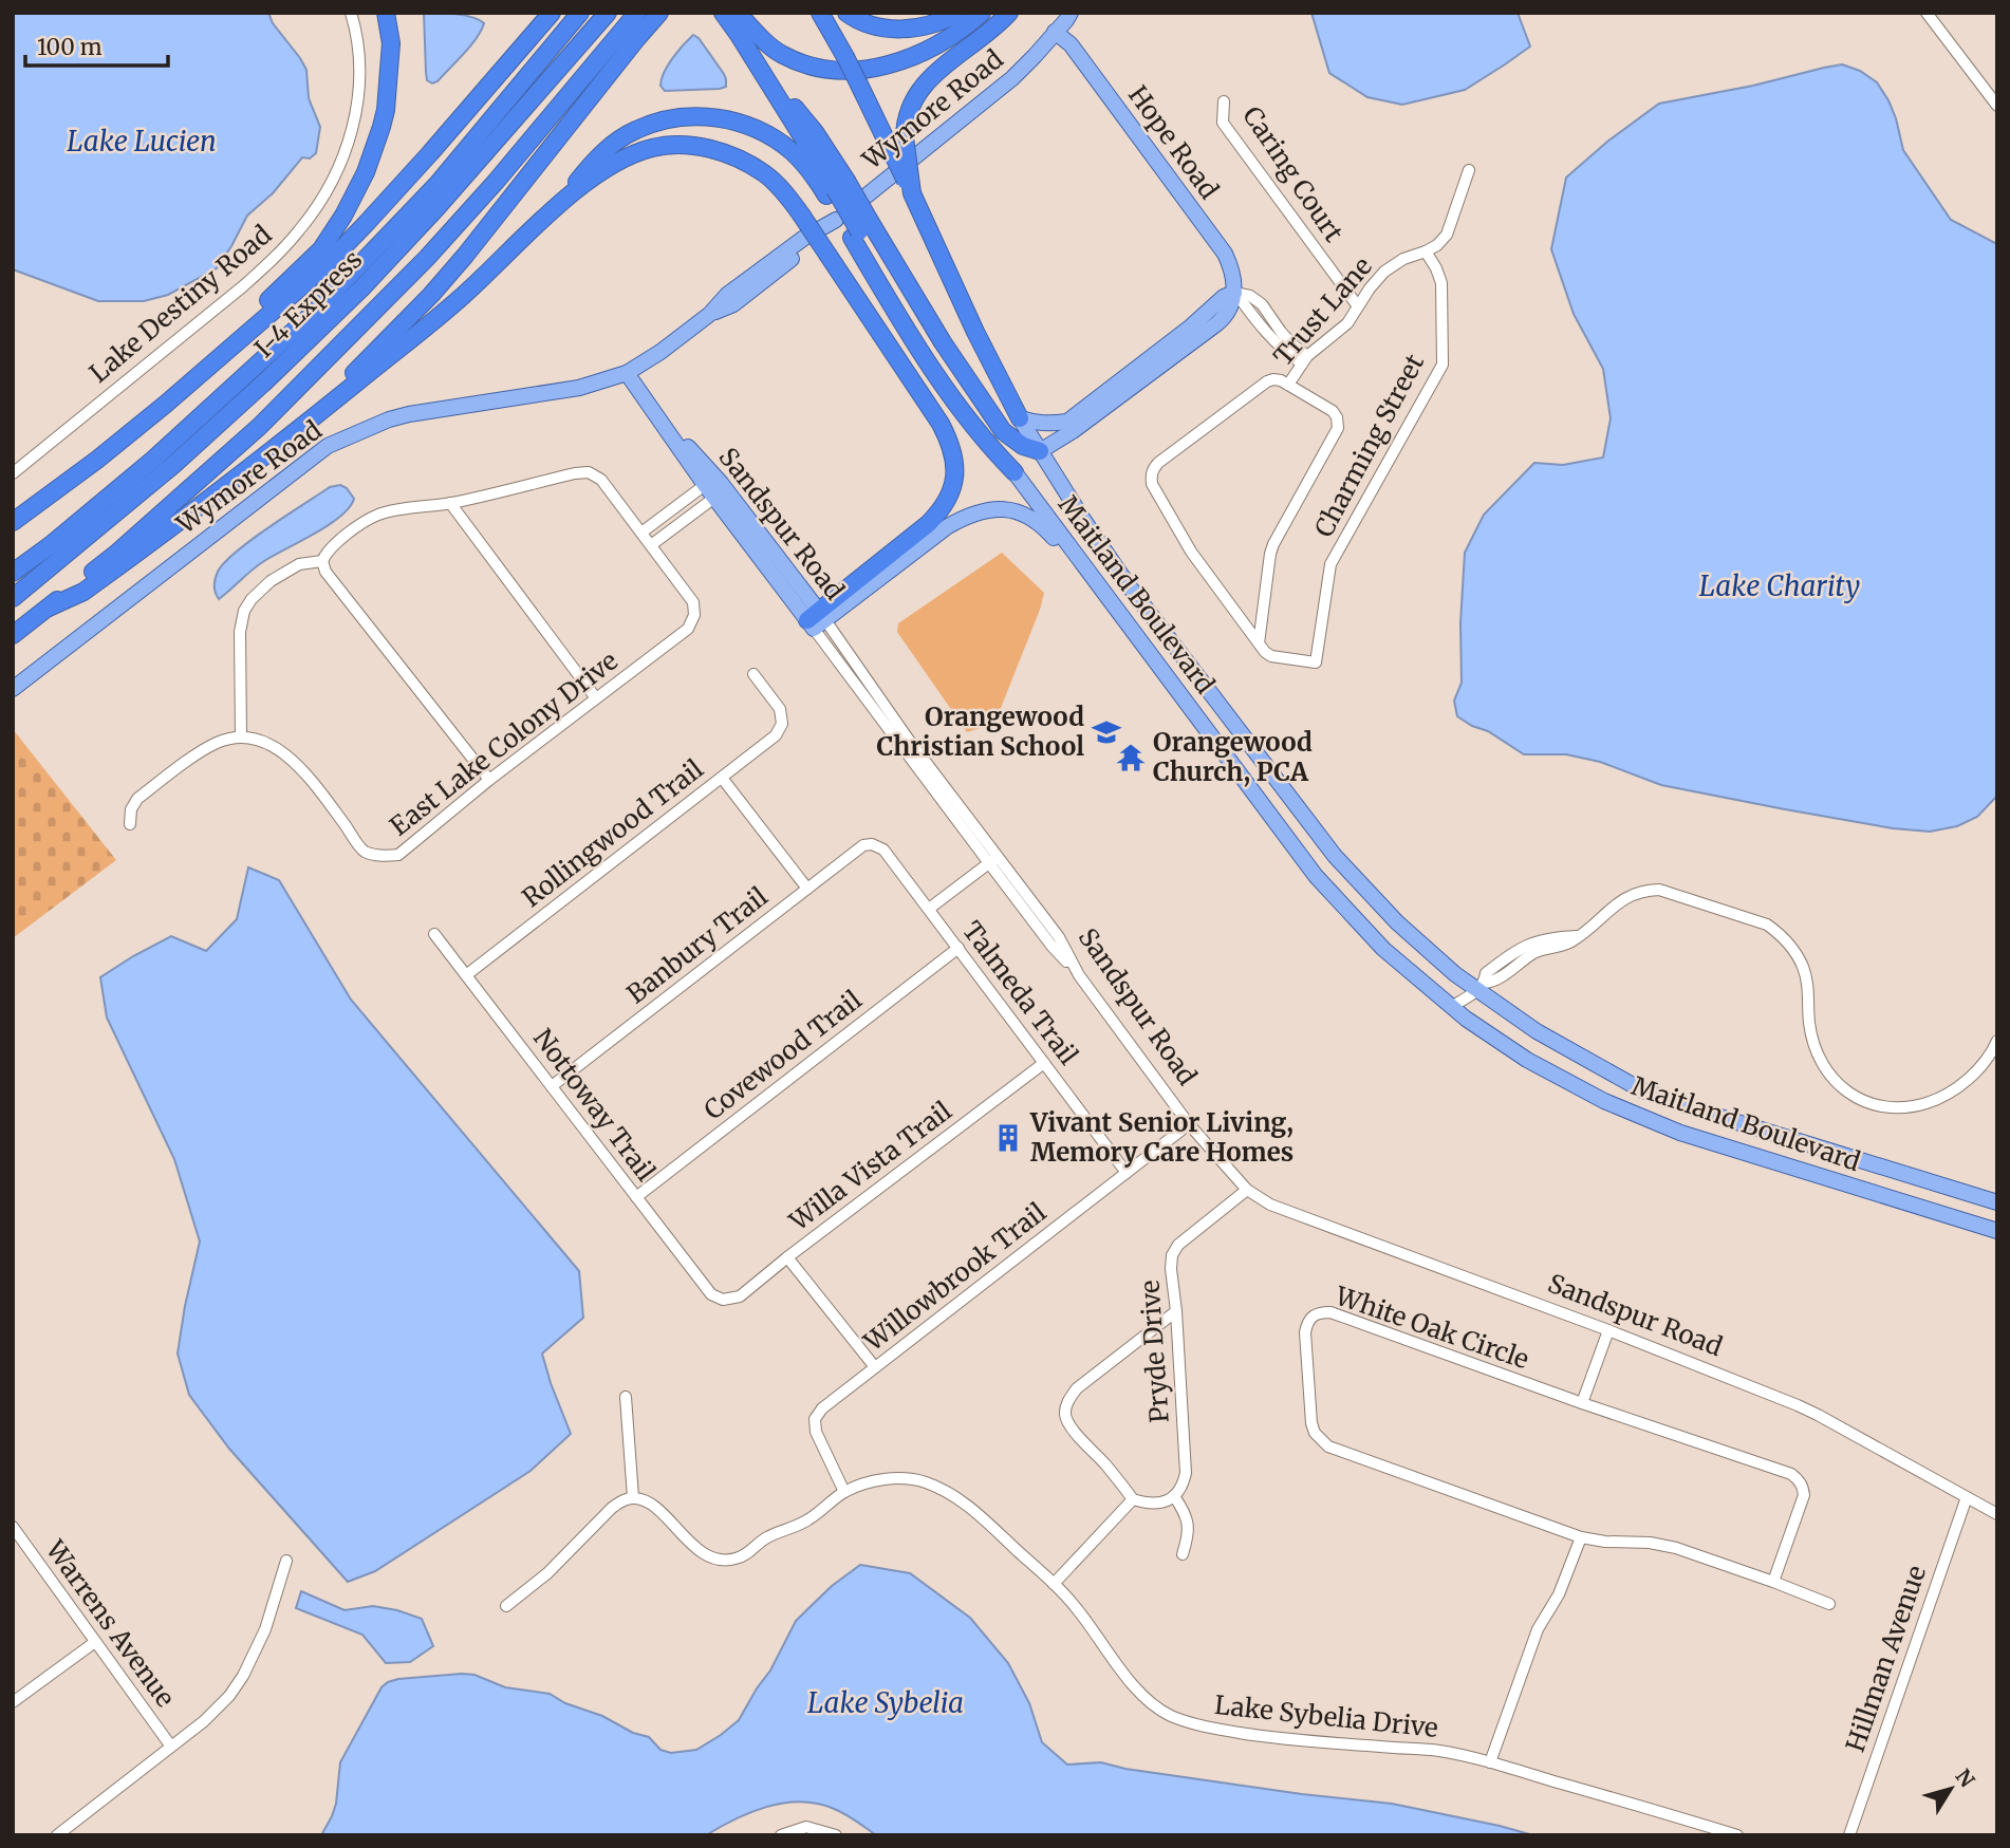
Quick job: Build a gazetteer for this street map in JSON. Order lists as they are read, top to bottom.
{
  "streets": {
    "highway": ["I-4 Express", "Maitland Boulevard"],
    "main road": ["Wymore Road", "Hope Road", "Sandspur Road"],
    "street": [
      "Caring Court",
      "Lake Destiny Road",
      "Trust Lane",
      "Charming Street",
      "East Lake Colony Drive",
      "Rollingwood Trail",
      "Banbury Trail",
      "Talmeda Trail",
      "Covewood Trail",
      "Nottoway Trail",
      "Willa Vista Trail",
      "Willowbrook Trail",
      "White Oak Circle",
      "Pryde Drive",
      "Warrens Avenue",
      "Hillman Avenue",
      "Lake Sybelia Drive"
    ]
  },
  "crossings": [
    ["Wymore Road", "Hope Road"],
    ["Wymore Road", "Sandspur Road"],
    ["Caring Court", "Trust Lane"],
    ["Trust Lane", "Charming Street"],
    ["Sandspur Road", "Willowbrook Trail"],
    ["Sandspur Road", "Pryde Drive"],
    ["Sandspur Road", "Hillman Avenue"],
    ["Rollingwood Trail", "Nottoway Trail"],
    ["Banbury Trail", "Talmeda Trail"],
    ["Banbury Trail", "Nottoway Trail"],
    ["Talmeda Trail", "Covewood Trail"],
    ["Talmeda Trail", "Willa Vista Trail"],
    ["Talmeda Trail", "Willowbrook Trail"],
    ["Covewood Trail", "Nottoway Trail"],
    ["Nottoway Trail", "Willa Vista Trail"],
    ["Willowbrook Trail", "Lake Sybelia Drive"]
  ],
  "water": ["Lake Lucien", "Lake Charity", "Lake Sybelia"],
  "places": {
    "school or university": ["Orangewood Christian School"],
    "temple": ["Orangewood Church, PCA"],
    "building": ["Vivant Senior Living, Memory Care Homes"]
  },
  "scale_bar": "100 m",
  "north": "top right"
}
